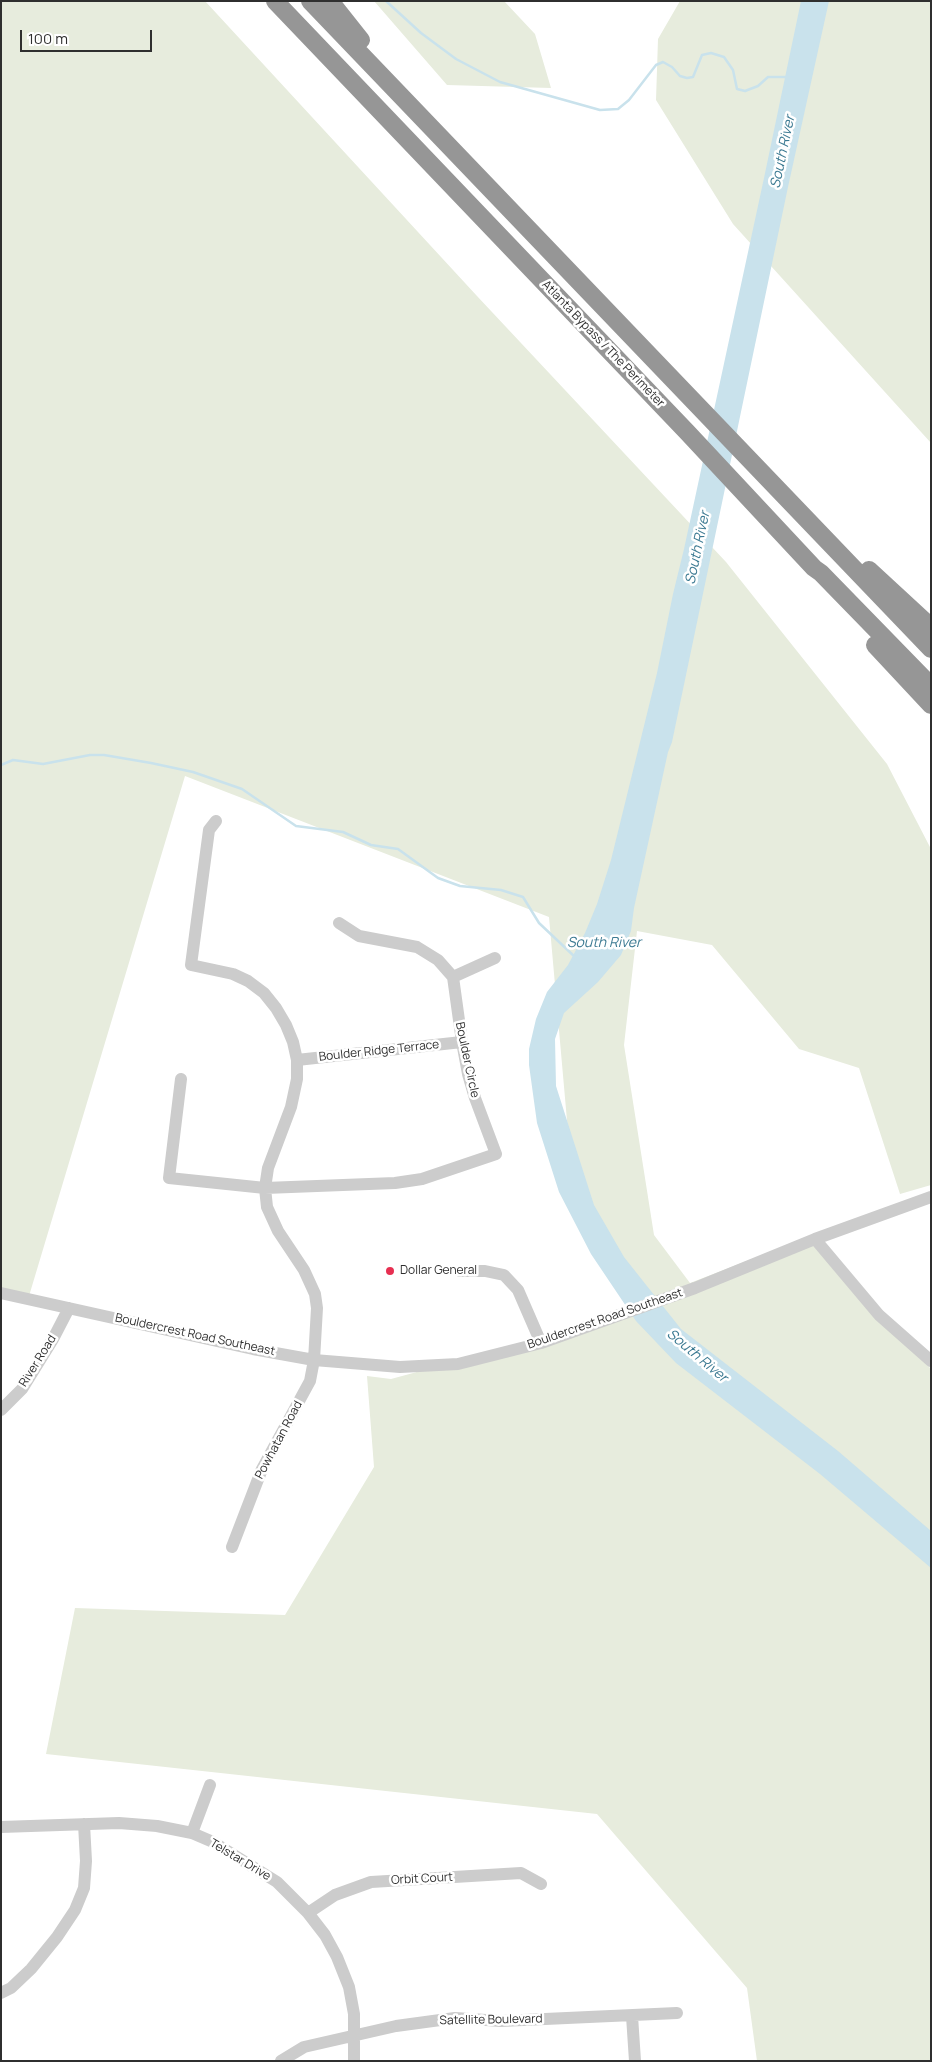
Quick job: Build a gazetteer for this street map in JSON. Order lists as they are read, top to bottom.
{
  "streets": {
    "highway": ["Atlanta Bypass / The Perimeter"],
    "street": [
      "Boulder Ridge Terrace",
      "Boulder Circle",
      "Bouldercrest Road Southeast",
      "River Road",
      "Powhatan Road",
      "Telstar Drive",
      "Orbit Court",
      "Satellite Boulevard"
    ]
  },
  "crossings": [
    ["Boulder Ridge Terrace", "Boulder Circle"],
    ["Boulder Circle", "Powhatan Road"],
    ["Bouldercrest Road Southeast", "River Road"],
    ["Bouldercrest Road Southeast", "Powhatan Road"],
    ["Telstar Drive", "Orbit Court"],
    ["Telstar Drive", "Satellite Boulevard"]
  ],
  "water": ["South River"],
  "places": ["Dollar General"],
  "scale_bar": "100 m"
}
